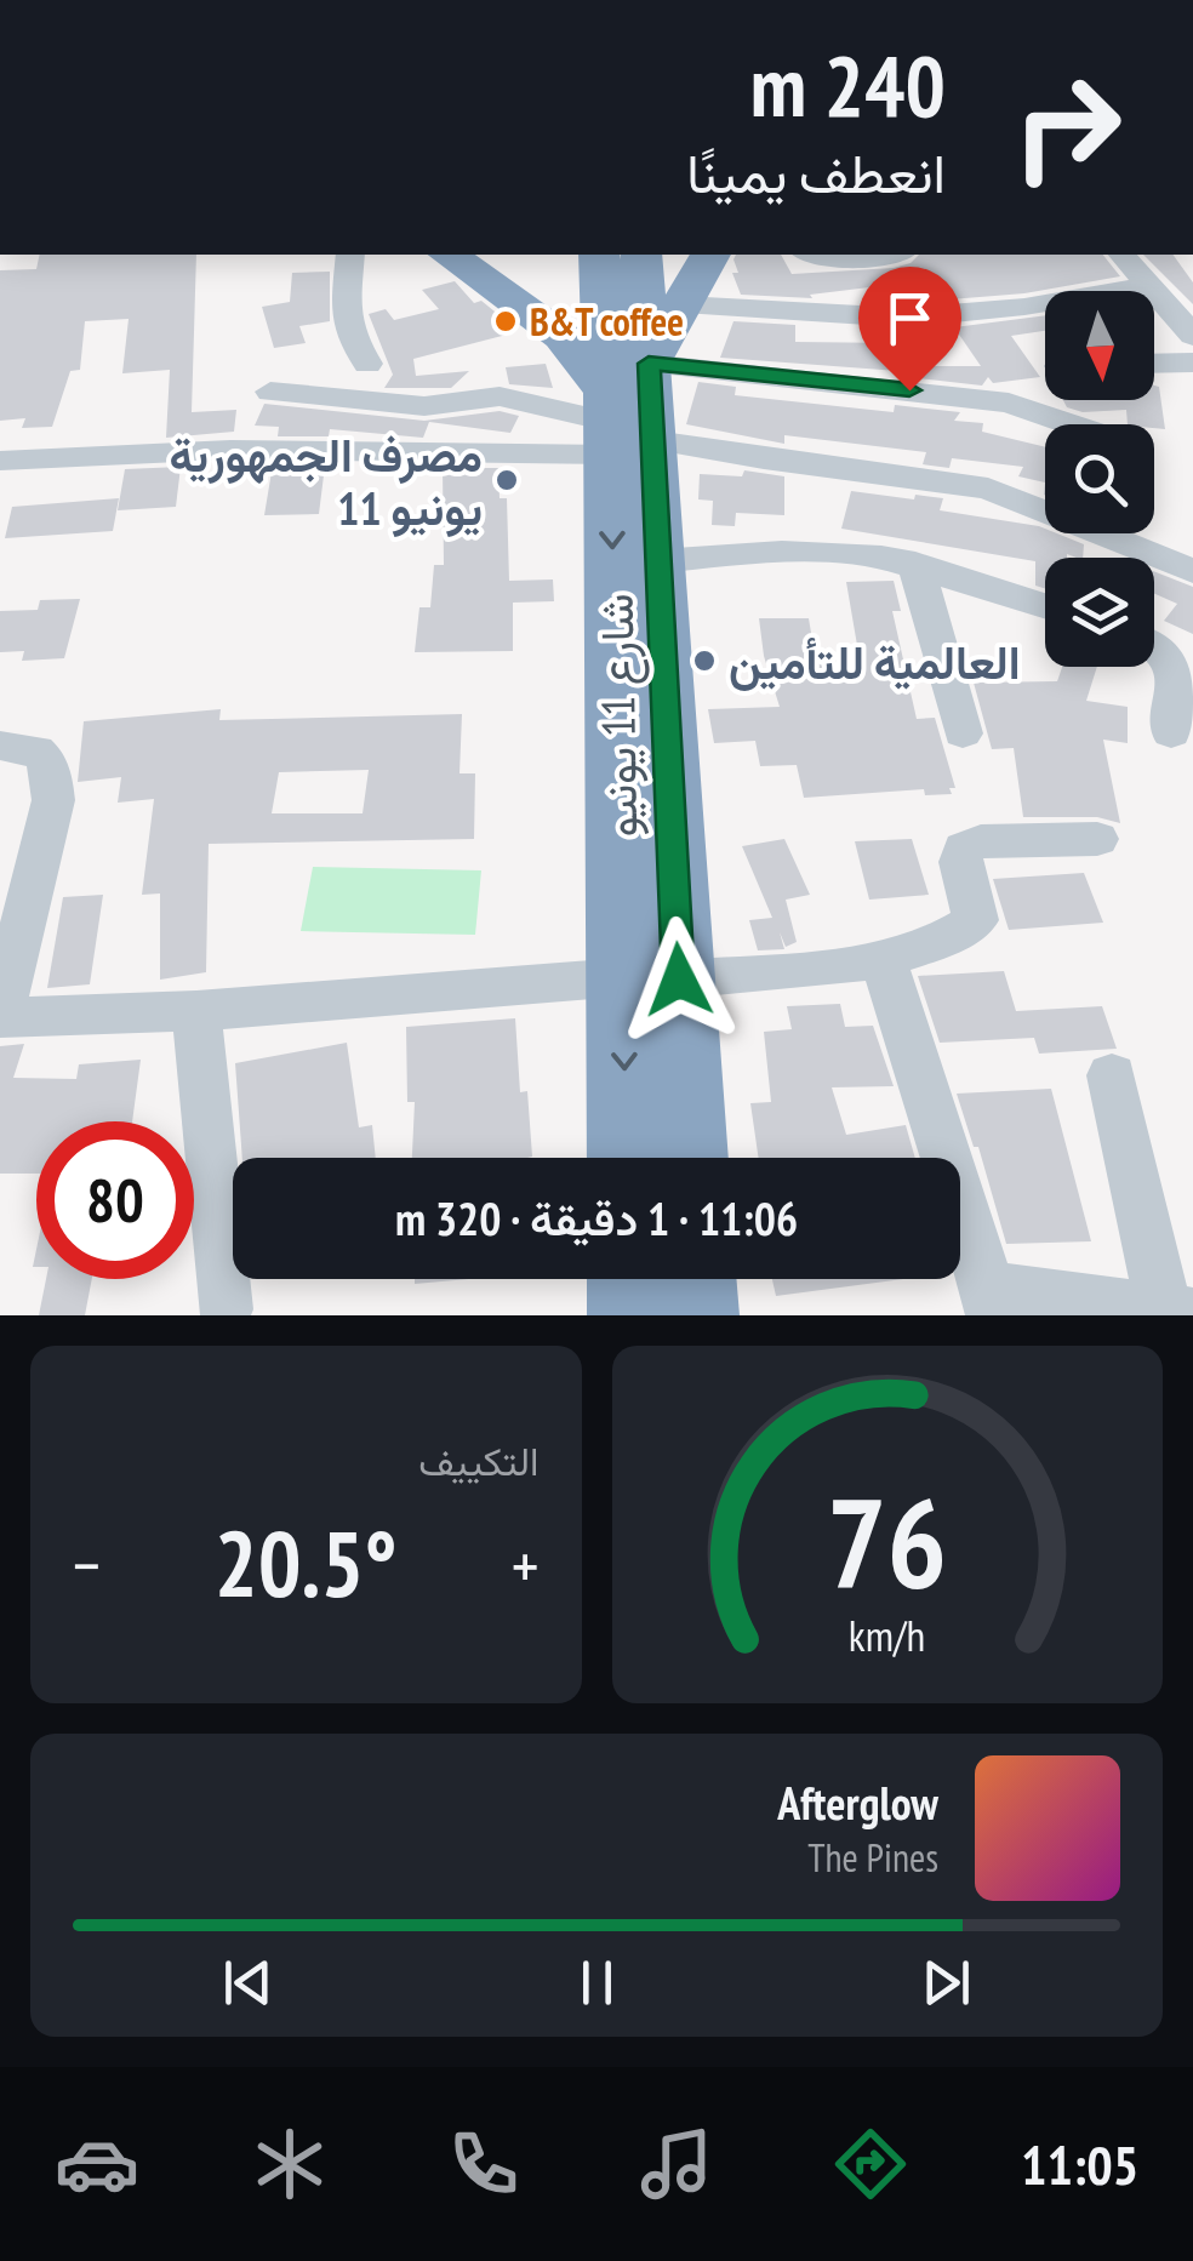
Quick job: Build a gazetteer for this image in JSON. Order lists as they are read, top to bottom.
{
  "streets": {
    "highway": ["شارع 11 يونيو"]
  },
  "places": ["B&T coffee", "مصرف الجمهورية 11 يونيو", "العالمية للتأمين"],
  "north": "bottom",
  "page": {
    "turn": ["240 m", "انعطف يمينًا"],
    "limit": "80",
    "trip": "11:06 · 1 دقيقة · 320 m",
    "tile": "التكييف",
    "heat": ["−", "20.5°", "+"],
    "song": ["Afterglow", "The Pines"],
    "tabs": "11:05",
    "gauge": ["76", "km/h"]
  }
}
